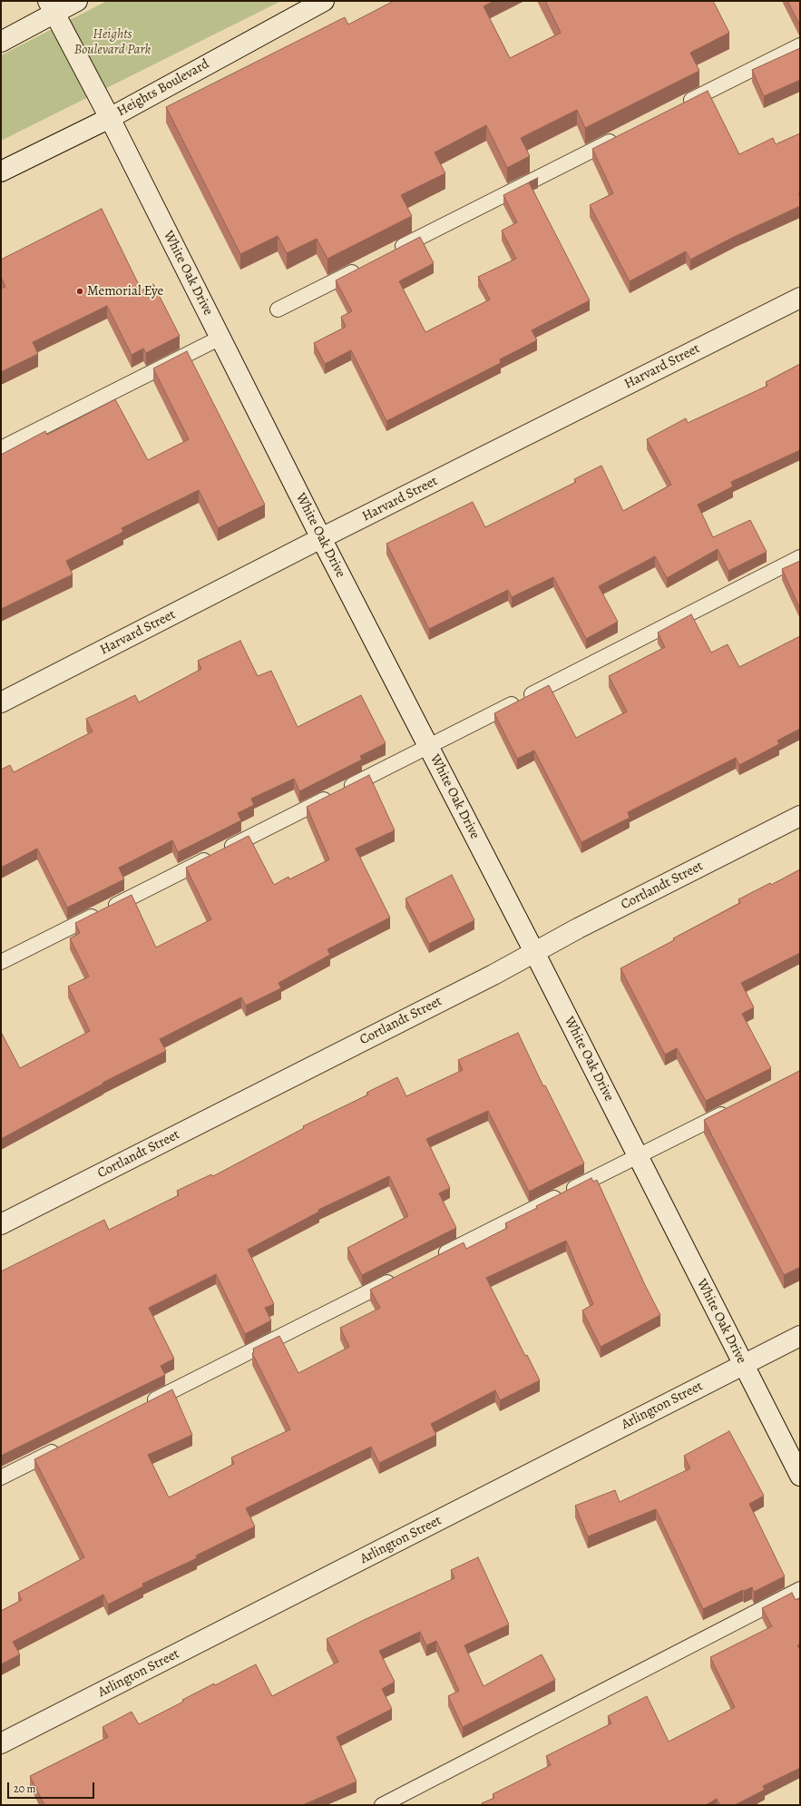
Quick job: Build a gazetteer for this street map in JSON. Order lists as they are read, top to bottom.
{
  "streets": {
    "street": [
      "Heights Boulevard",
      "White Oak Drive",
      "Harvard Street",
      "Cortlandt Street",
      "Arlington Street"
    ]
  },
  "crossings": [
    ["Heights Boulevard", "White Oak Drive"],
    ["White Oak Drive", "Harvard Street"],
    ["White Oak Drive", "Cortlandt Street"],
    ["White Oak Drive", "Arlington Street"]
  ],
  "parks": ["Heights Boulevard Park"],
  "places": ["Memorial Eye"],
  "scale_bar": "20 m"
}
